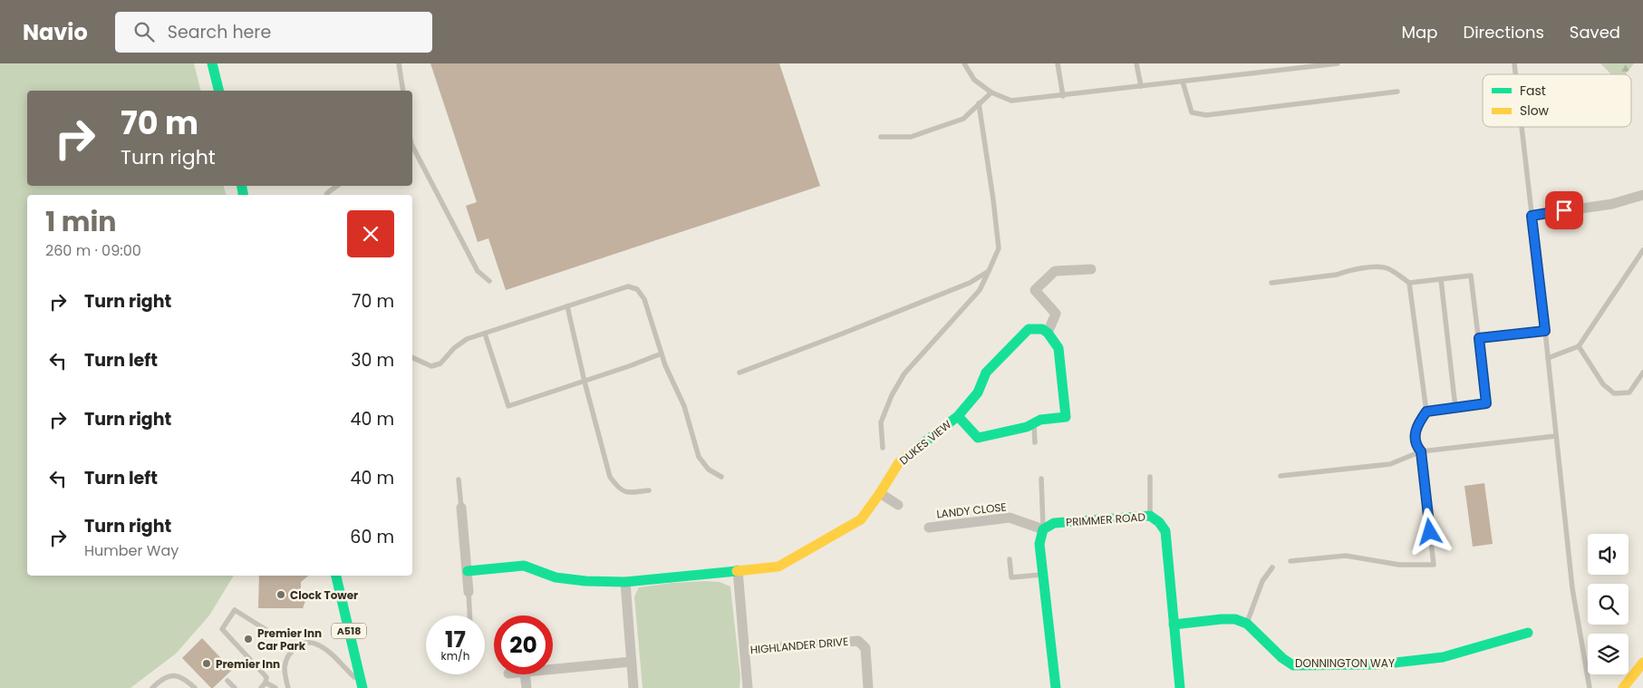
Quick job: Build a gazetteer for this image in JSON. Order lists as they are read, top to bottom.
{
  "streets": {
    "main road": [
      "DUKES VIEW",
      "PRIMMER ROAD",
      "A518",
      "DONNINGTON WAY"
    ],
    "street": ["LANDY CLOSE", "HIGHLANDER DRIVE"]
  },
  "crossings": [
    ["LANDY CLOSE", "PRIMMER ROAD"]
  ],
  "places": ["Clock Tower", "Premier Inn Car Park", "Premier Inn"],
  "legend": ["Fast", "Slow"],
  "page": {
    "header": "Navio",
    "search": "Search here",
    "nav": ["Map", "Directions", "Saved"],
    "turn": ["70 m", "Turn right"],
    "heading": ["1 min", "260 m · 09:00"],
    "list": [
      {
        "name": "Turn right",
        "value": "70 m"
      },
      {
        "name": "Turn left",
        "value": "30 m"
      },
      {
        "name": "Turn right",
        "value": "40 m"
      },
      {
        "name": "Turn left",
        "value": "40 m"
      },
      {
        "name": "Turn right",
        "note": "Humber Way",
        "value": "60 m"
      }
    ],
    "speed": "17 km/h",
    "limit": "20"
  }
}
